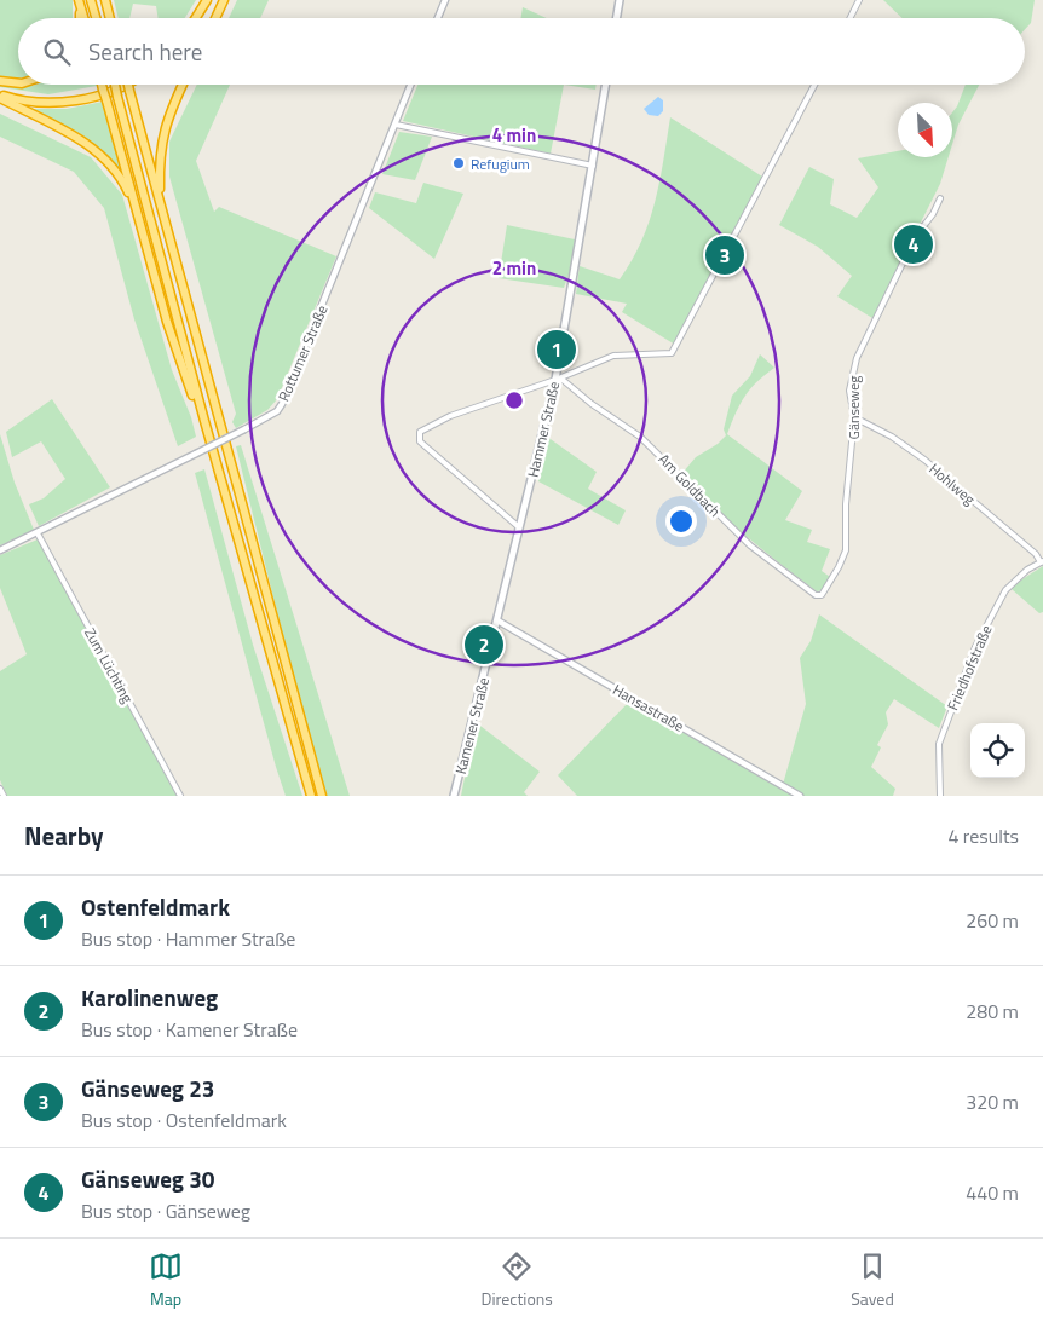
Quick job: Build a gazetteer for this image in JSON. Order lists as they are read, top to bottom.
{
  "streets": {
    "main road": ["Hammer Straße", "Kamener Straße"],
    "street": [
      "Rottumer Straße",
      "Gänseweg",
      "Hohlweg",
      "Am Goldbach",
      "Zum Lüchting",
      "Friedhofstraße",
      "Hansastraße"
    ]
  },
  "crossings": [
    ["Rottumer Straße", "Zum Lüchting"],
    ["Gänseweg", "Hohlweg"],
    ["Gänseweg", "Am Goldbach"],
    ["Hammer Straße", "Am Goldbach"],
    ["Hammer Straße", "Hansastraße"],
    ["Hammer Straße", "Kamener Straße"],
    ["Hohlweg", "Friedhofstraße"],
    ["Hansastraße", "Kamener Straße"]
  ],
  "places": ["Refugium"],
  "north": "bottom right",
  "page": {
    "search": "Search here",
    "pins": [
      "4",
      "3",
      "1",
      "2"
    ],
    "heading": ["Nearby", "4 results"],
    "list": [
      {
        "mark": "1",
        "name": "Ostenfeldmark",
        "note": "Bus stop · Hammer Straße",
        "value": "260 m"
      },
      {
        "mark": "2",
        "name": "Karolinenweg",
        "note": "Bus stop · Kamener Straße",
        "value": "280 m"
      },
      {
        "mark": "3",
        "name": "Gänseweg 23",
        "note": "Bus stop · Ostenfeldmark",
        "value": "320 m"
      },
      {
        "mark": "4",
        "name": "Gänseweg 30",
        "note": "Bus stop · Gänseweg",
        "value": "440 m"
      }
    ],
    "nav": ["Map", "Directions", "Saved"]
  },
  "rings": ["4 min", "2 min"]
}
